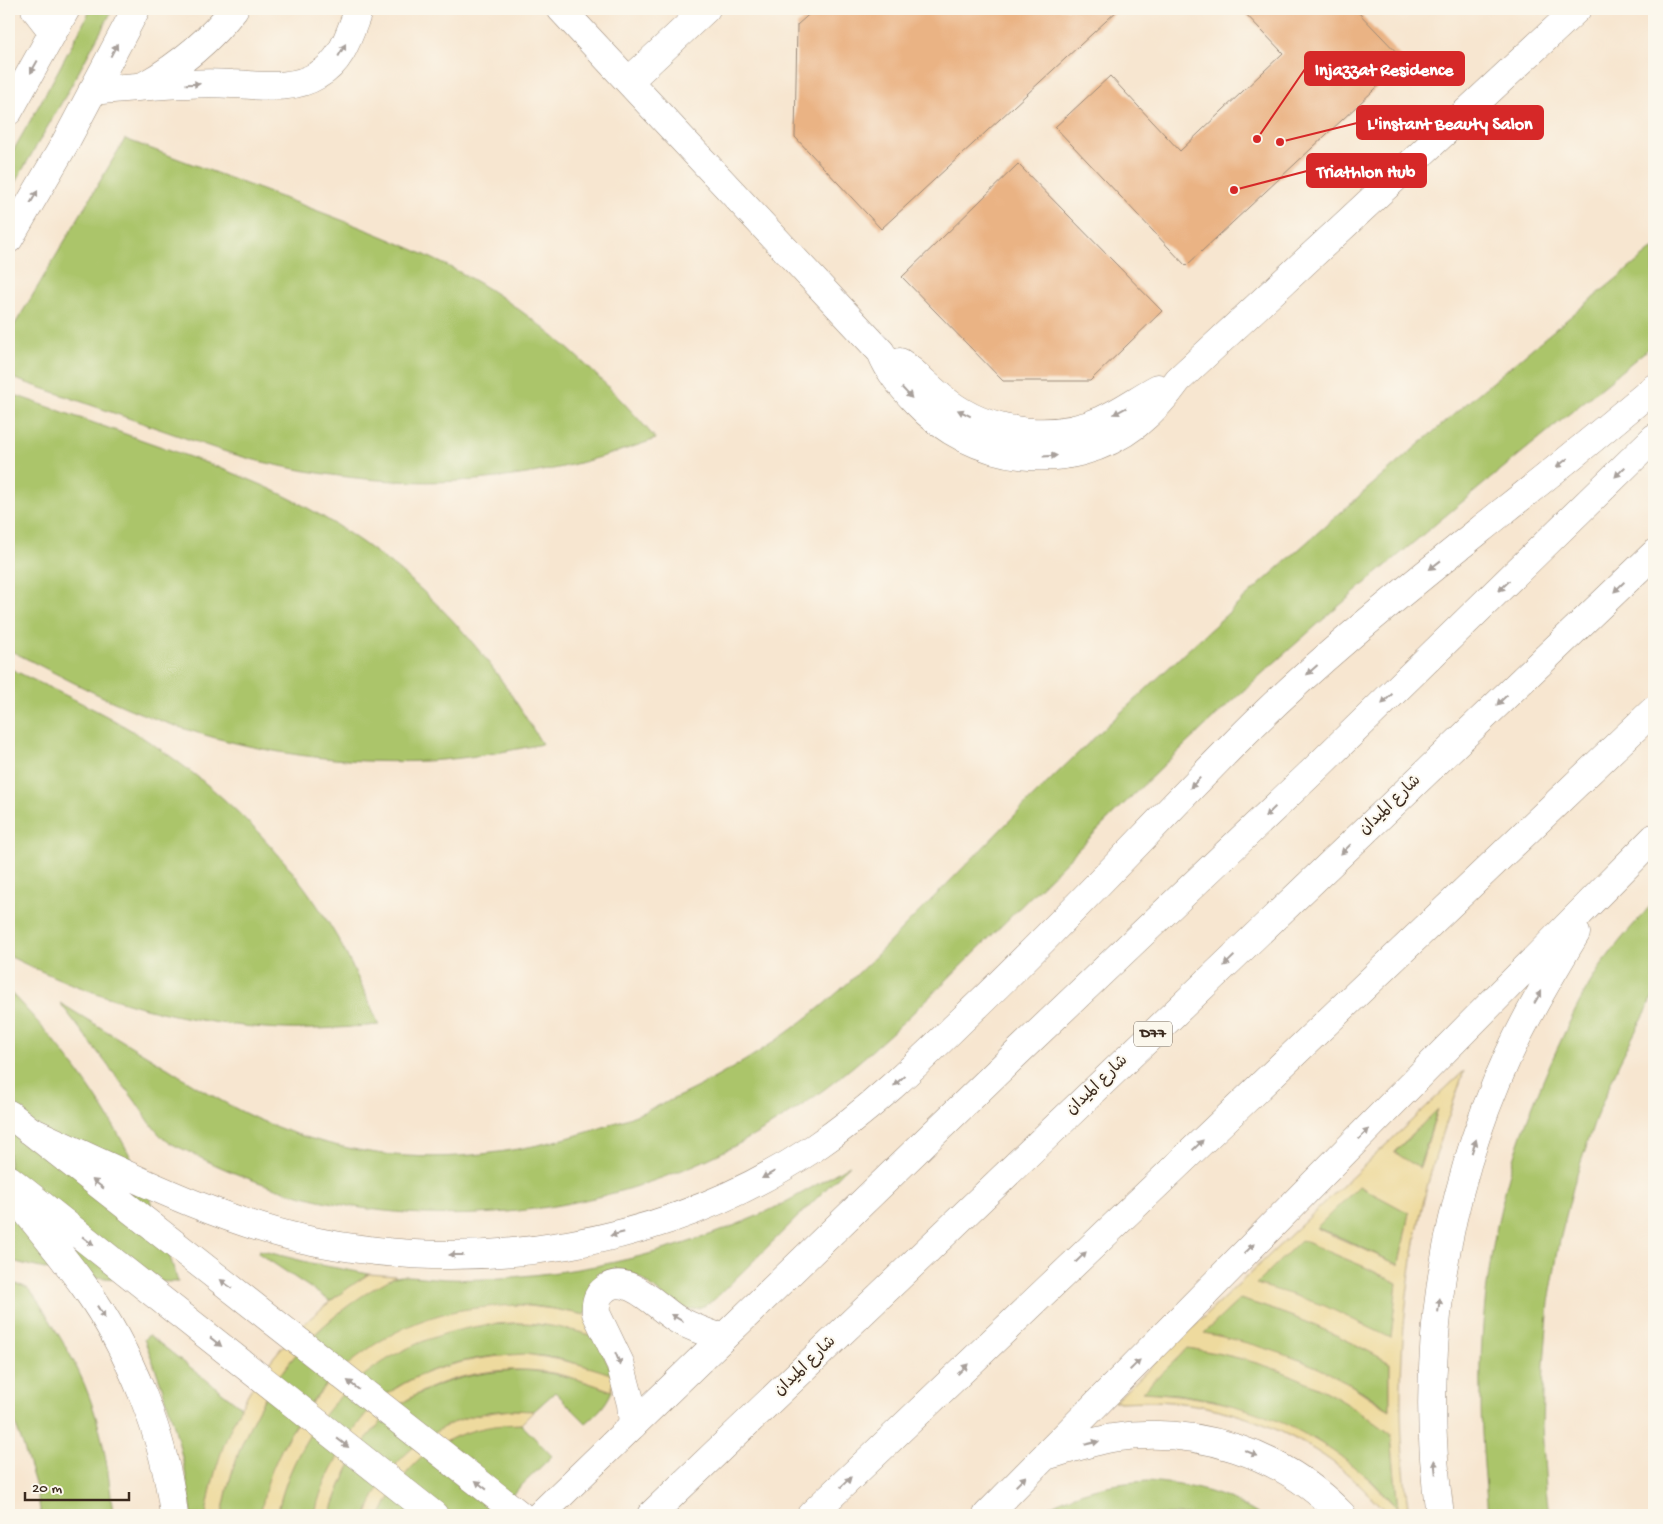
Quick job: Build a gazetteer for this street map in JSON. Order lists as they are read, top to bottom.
{
  "streets": {
    "main road": ["شارع الميدان", "D77"]
  },
  "places": ["Injazzat Residence", "L'instant Beauty Salon", "Triathlon Hub"],
  "scale_bar": "20 m"
}
